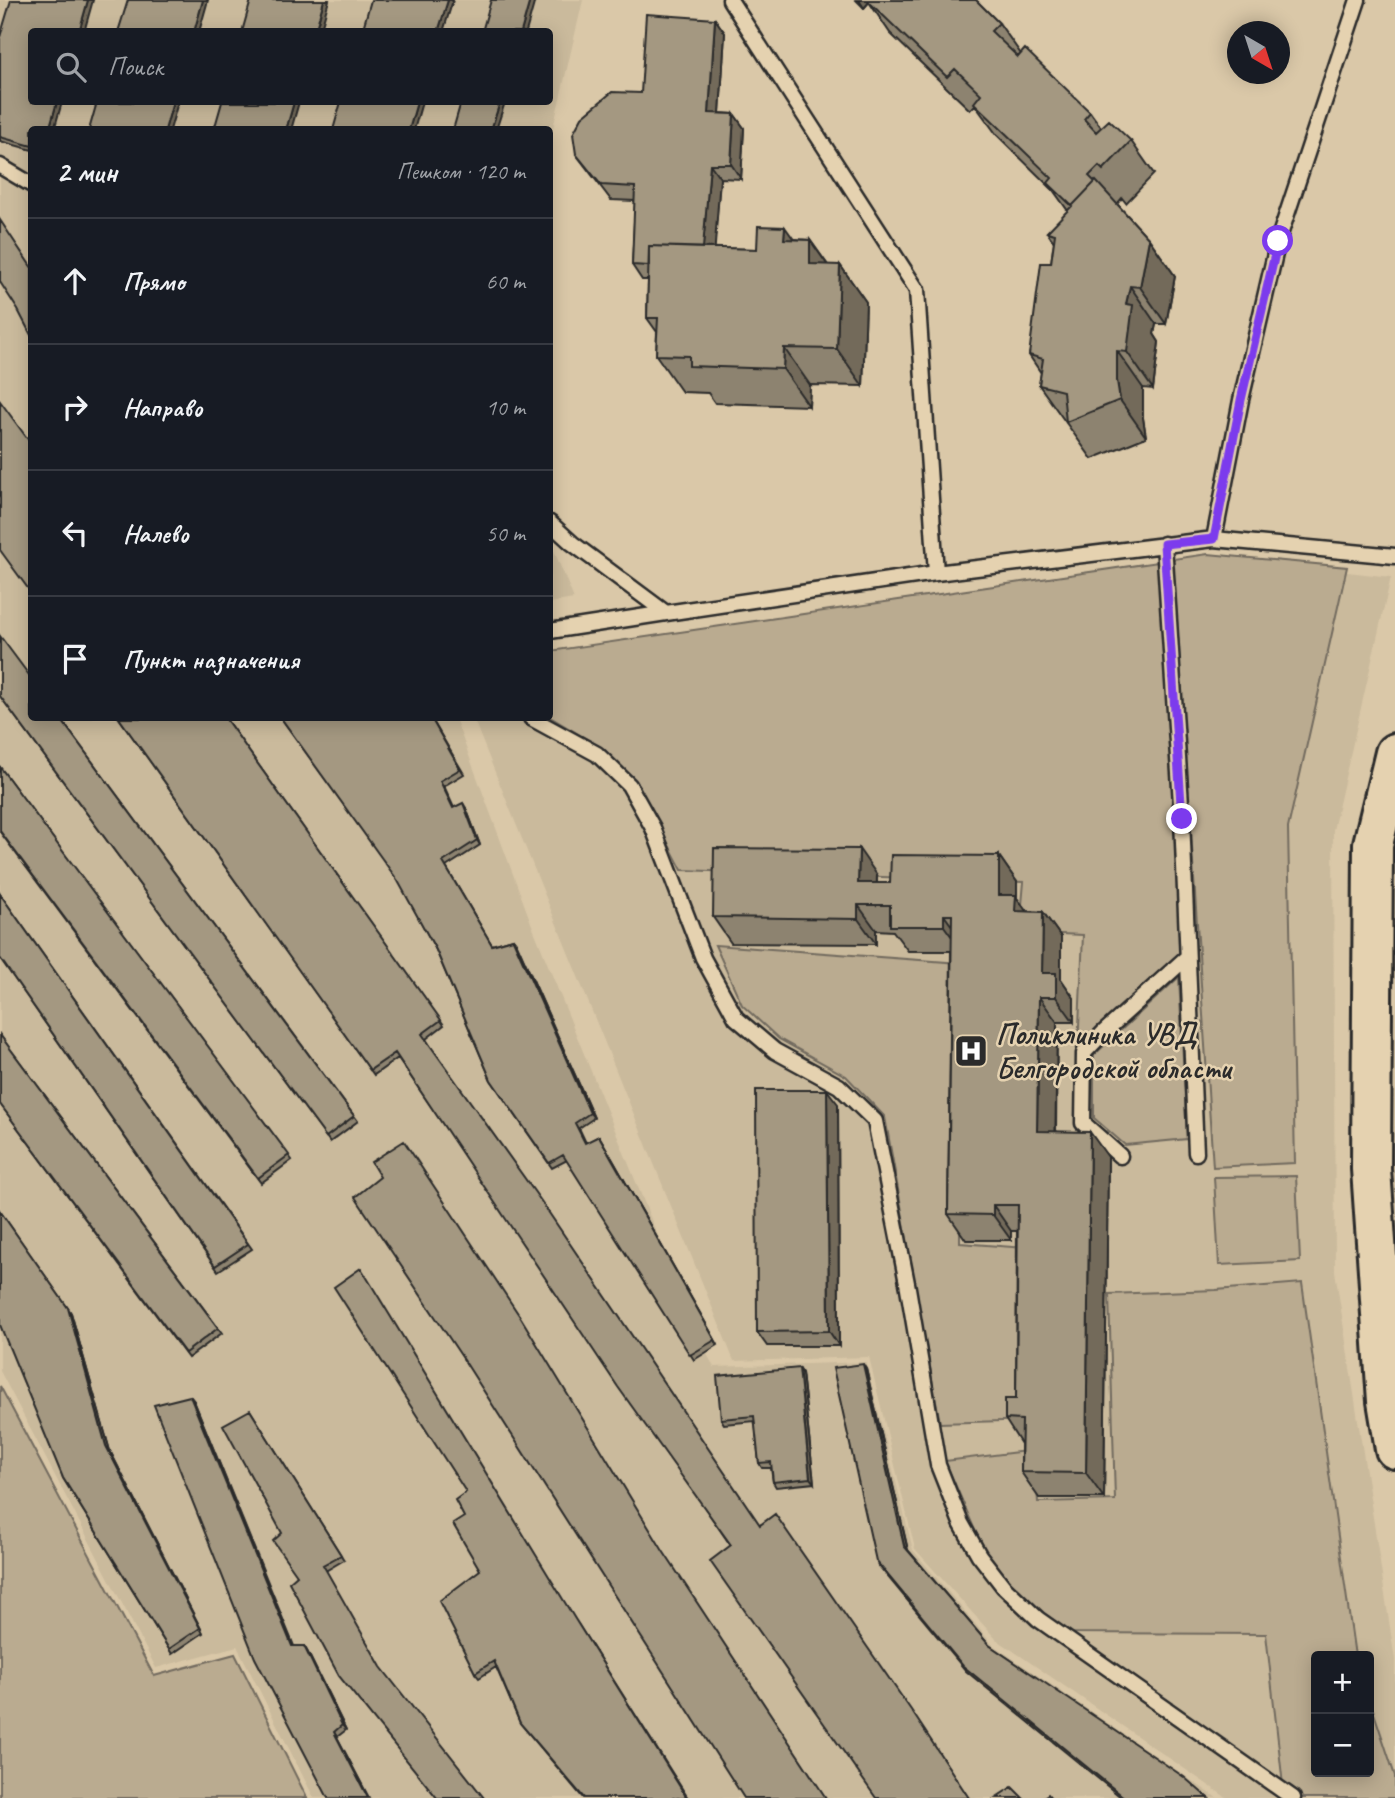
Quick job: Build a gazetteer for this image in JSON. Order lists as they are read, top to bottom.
{
  "places": {
    "hospital": ["Поликлиника УВД Белгородской области"]
  },
  "north": "bottom right",
  "page": {
    "search": "Поиск",
    "heading": ["2 мин", "Пешком · 120 m"],
    "list": [
      ["Прямо", "60 m"],
      ["Направо", "10 m"],
      ["Налево", "50 m"],
      "Пункт назначения"
    ],
    "map_buttons": ["+", "−"]
  }
}
